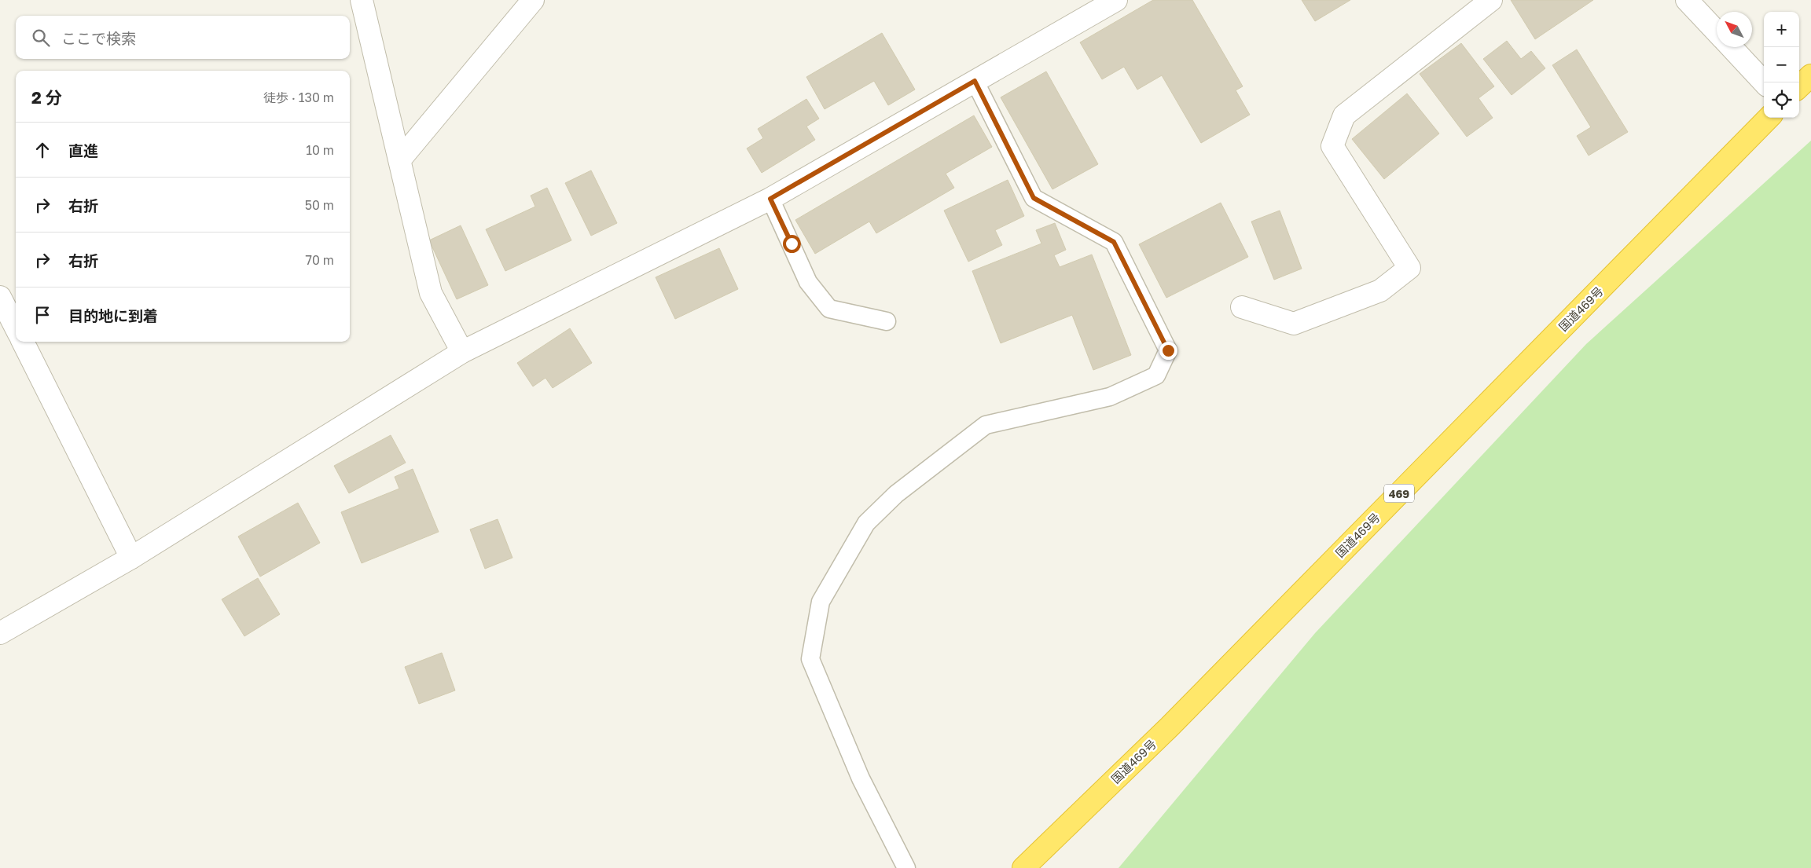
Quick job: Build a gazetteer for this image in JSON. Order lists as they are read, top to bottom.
{
  "streets": {
    "highway": ["国道469号", "469"]
  },
  "north": "top left",
  "page": {
    "map_buttons": ["+", "−"],
    "search": "ここで検索",
    "heading": ["2 分", "徒歩 · 130 m"],
    "list": [
      ["直進", "10 m"],
      ["右折", "50 m"],
      ["右折", "70 m"],
      "目的地に到着"
    ]
  }
}
